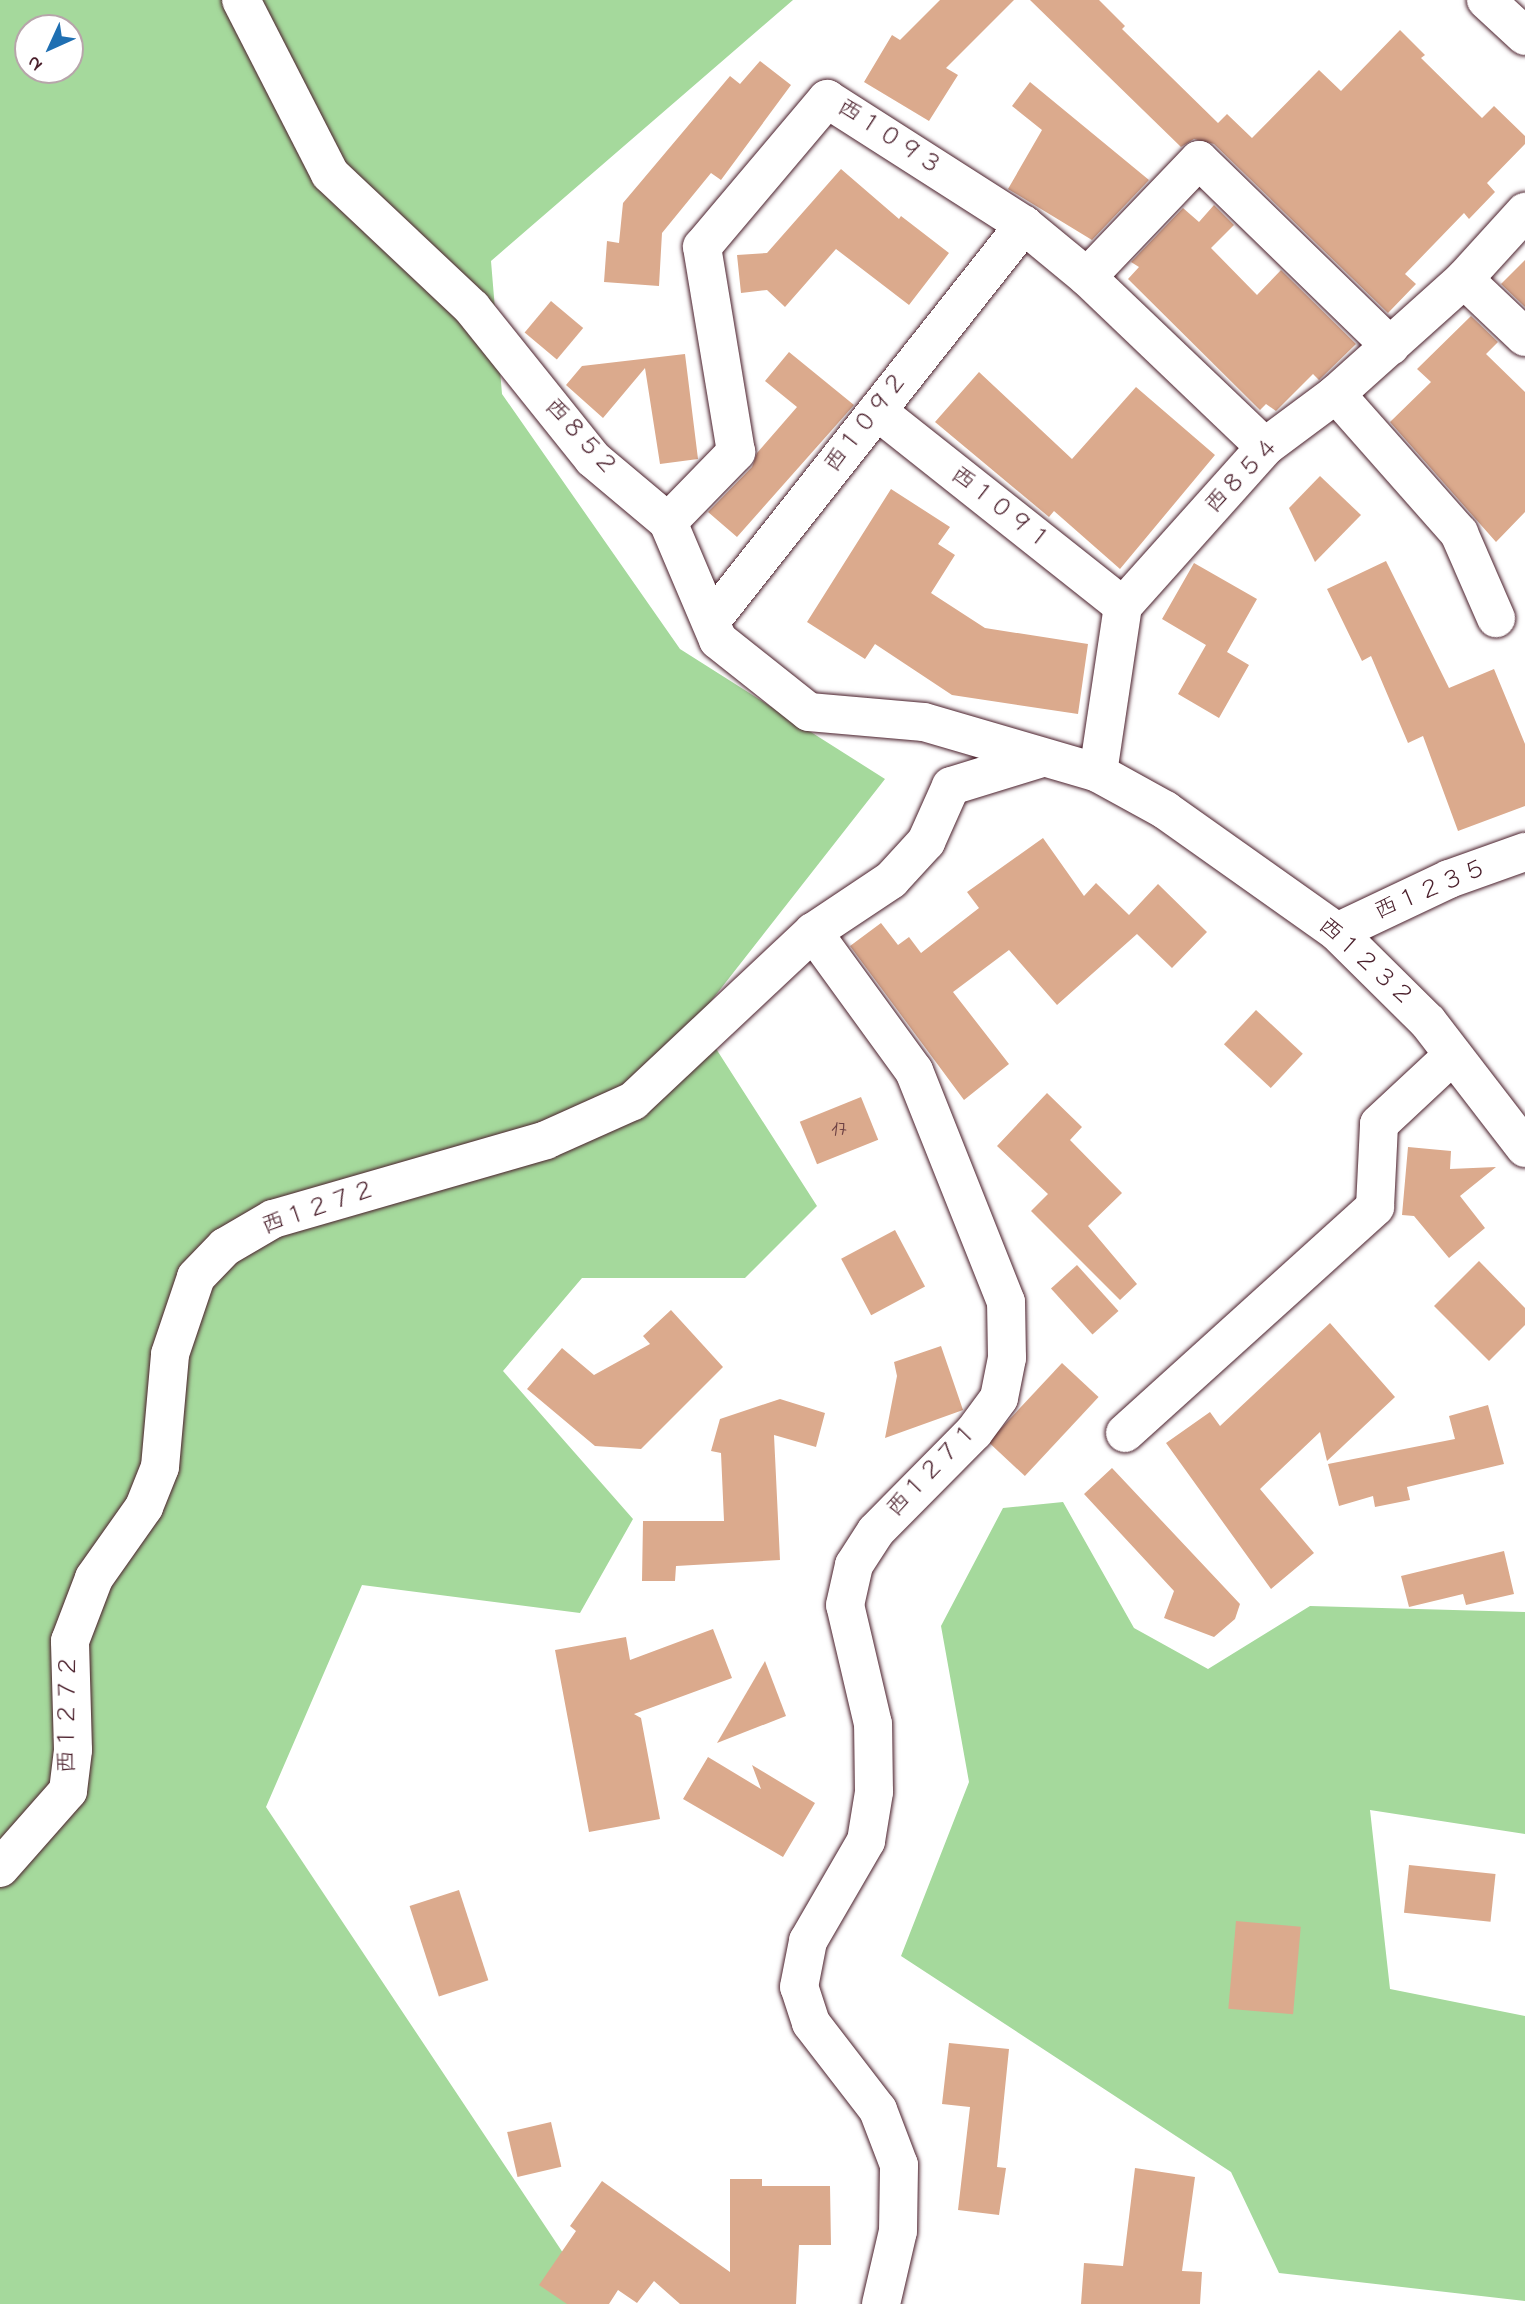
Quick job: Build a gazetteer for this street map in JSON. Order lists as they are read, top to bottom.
{
  "streets": {
    "street": [
      "西１０９３",
      "西１０９２",
      "西８５２",
      "西８５４",
      "西１０９１",
      "西１２３５",
      "西１２３２",
      "西１２７２",
      "西１２７１"
    ]
  },
  "crossings": [
    ["西１０９３", "西１０９２"],
    ["西１０９３", "西８５２"],
    ["西１０９３", "西８５４"],
    ["西１０９２", "西８５２"],
    ["西１０９２", "西１０９１"],
    ["西８５２", "西１２３２"],
    ["西８５４", "西１０９１"],
    ["西１２３５", "西１２３２"],
    ["西１２７２", "西１２７１"]
  ],
  "house_numbers": ["17"],
  "north": "bottom left"
}
